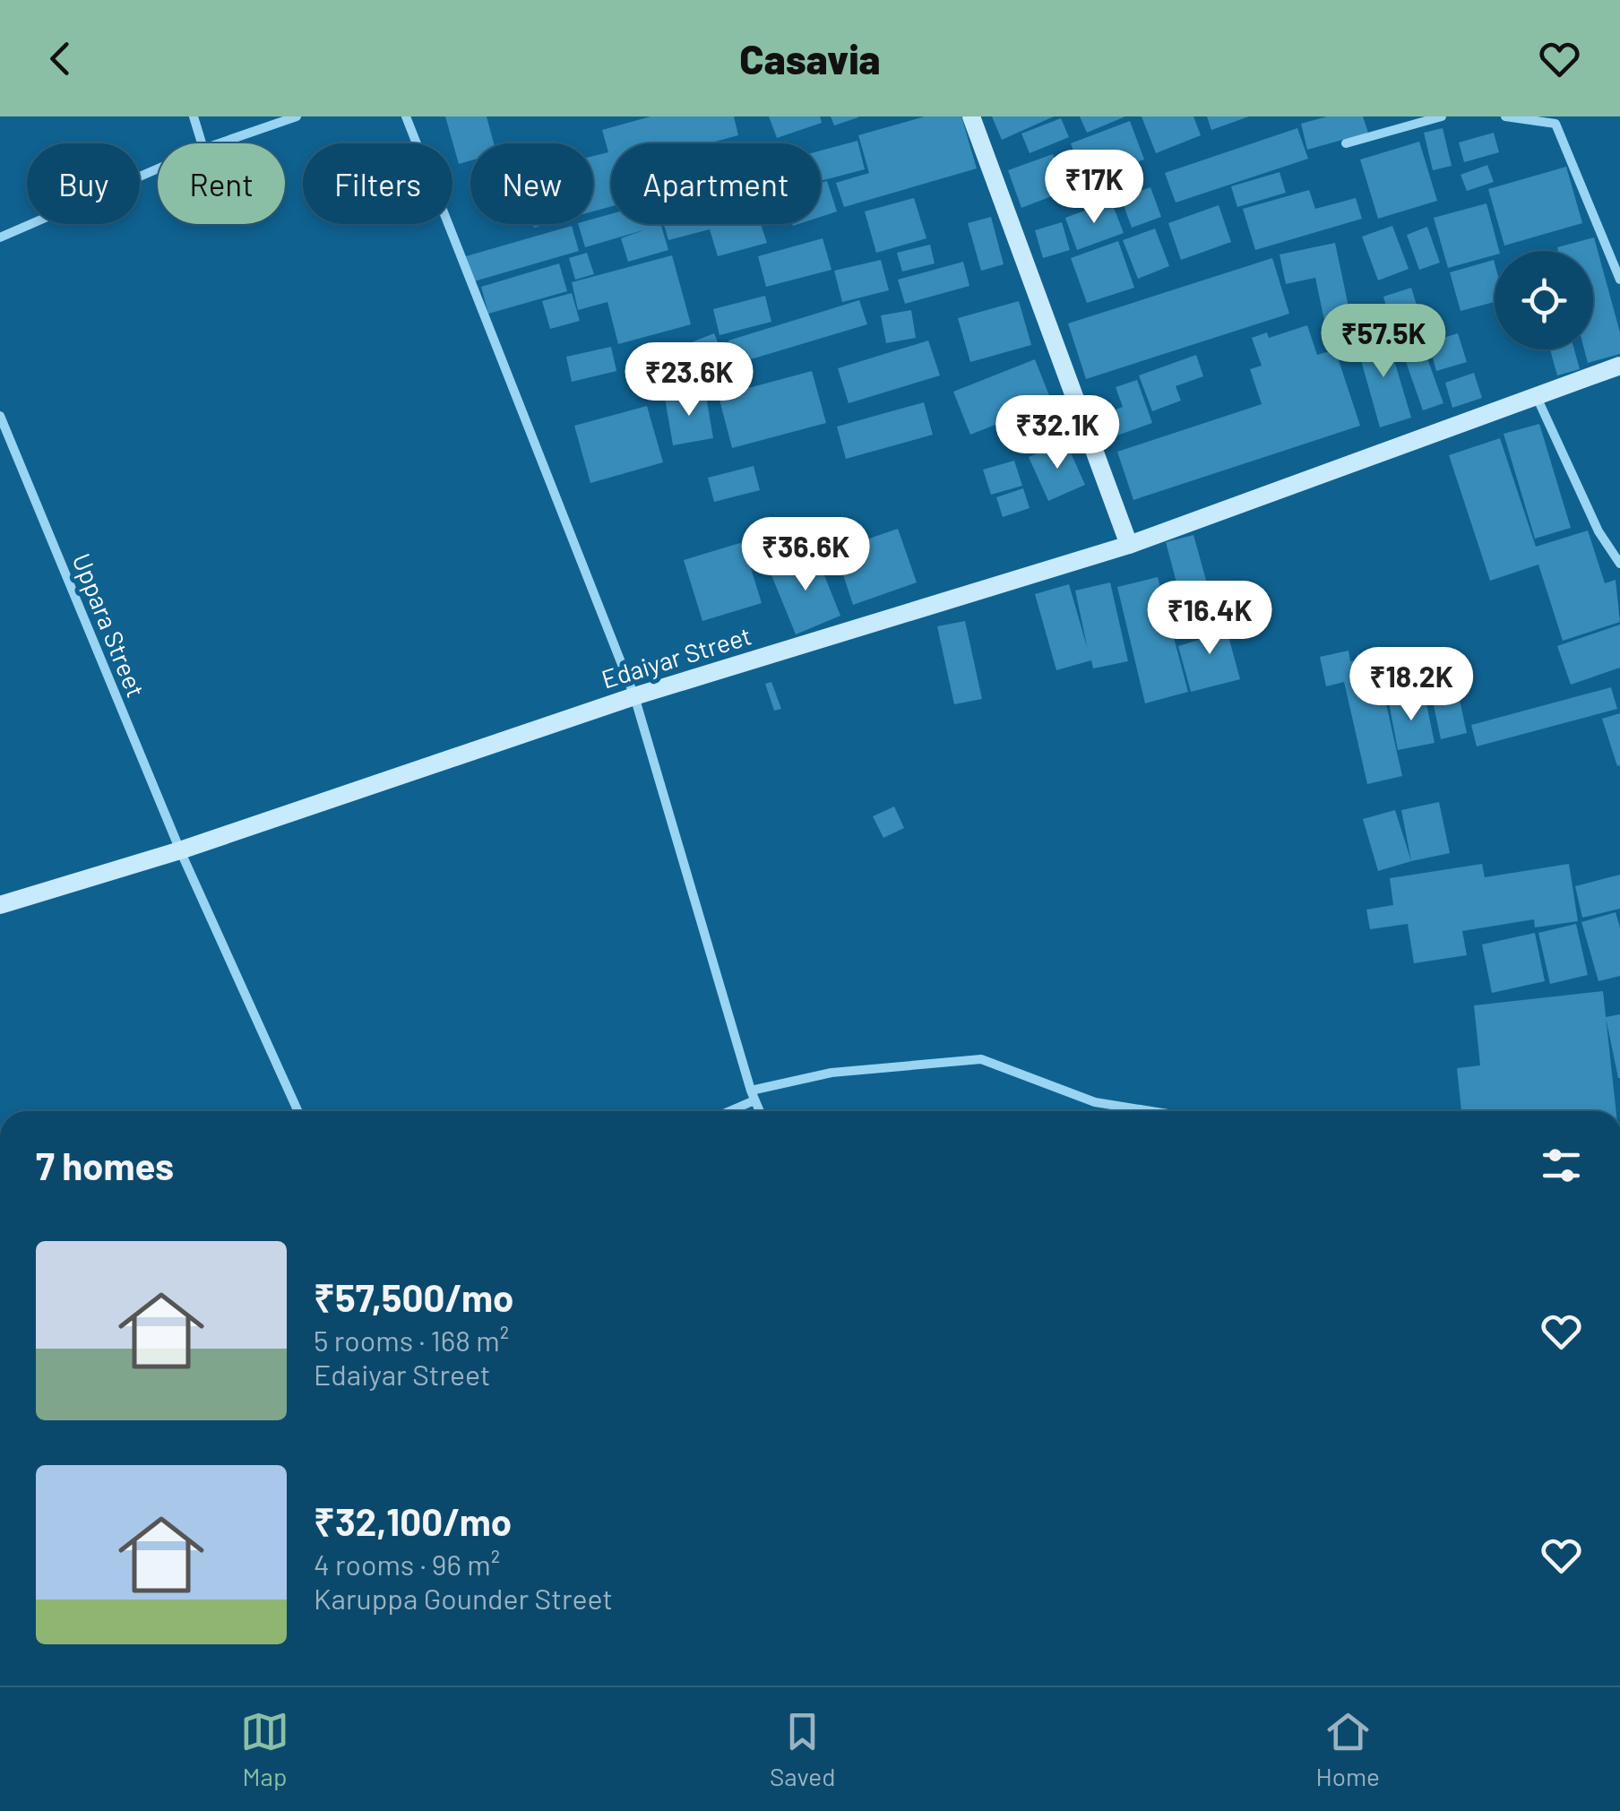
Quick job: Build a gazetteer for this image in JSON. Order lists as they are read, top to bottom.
{
  "streets": {
    "street": ["Uppara Street", "Edaiyar Street"]
  },
  "crossings": [
    ["Uppara Street", "Edaiyar Street"]
  ],
  "page": {
    "header": "Casavia",
    "chip": [
      "Buy",
      "Rent",
      "Filters",
      "New",
      "Apartment"
    ],
    "price": [
      "₹17K",
      "₹57.5K",
      "₹23.6K",
      "₹32.1K",
      "₹36.6K",
      "₹16.4K",
      "₹18.2K"
    ],
    "heading": "7 homes",
    "list": [
      {
        "name": "₹57,500/mo",
        "note": "5 rooms · 168 m² · Edaiyar Street"
      },
      {
        "name": "₹32,100/mo",
        "note": "4 rooms · 96 m² · Karuppa Gounder Street"
      }
    ],
    "tabs": ["Map", "Saved", "Home"]
  }
}
